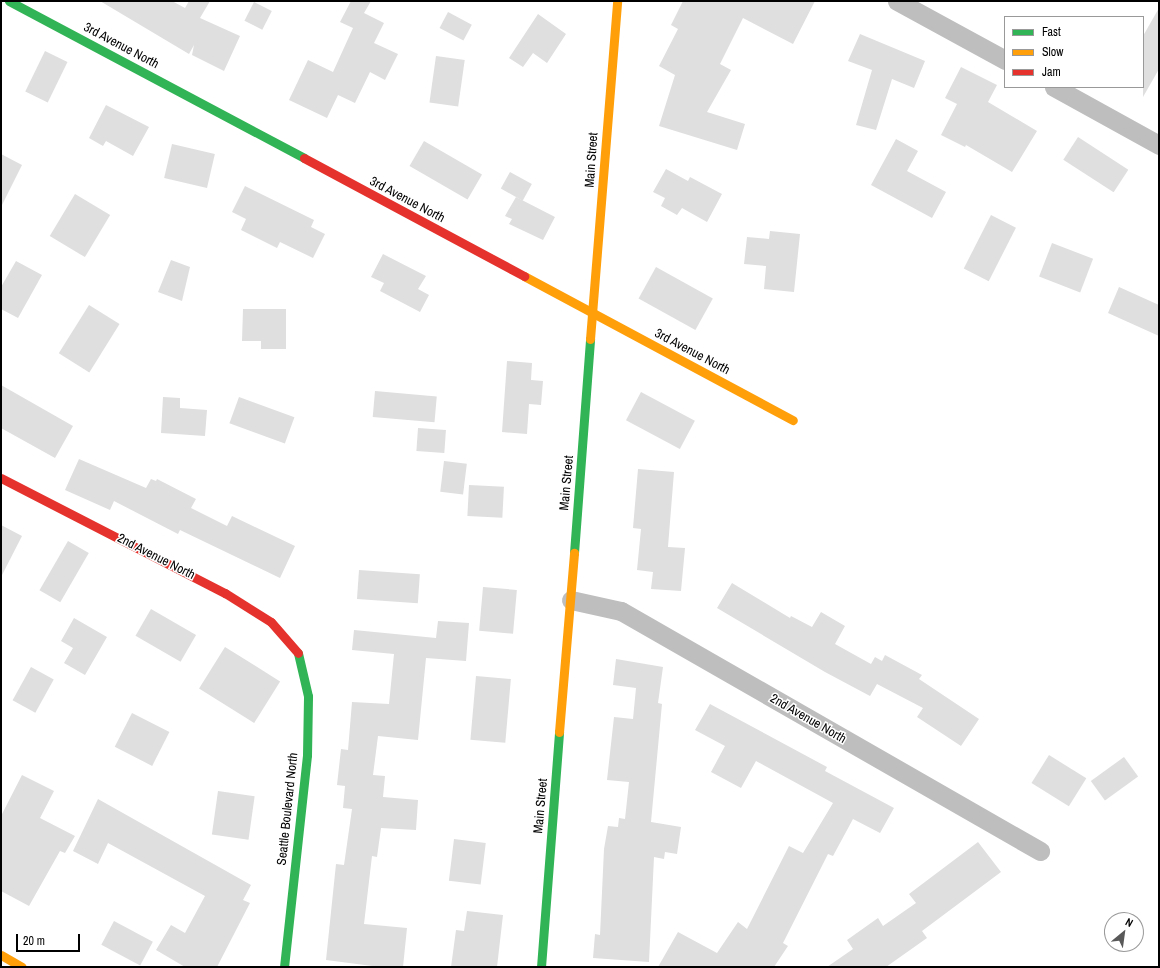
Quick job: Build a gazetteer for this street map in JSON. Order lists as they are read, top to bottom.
{
  "streets": {
    "street": [
      "3rd Avenue North",
      "Main Street",
      "2nd Avenue North",
      "Seattle Boulevard North"
    ]
  },
  "crossings": [
    ["3rd Avenue North", "Main Street"],
    ["Main Street", "2nd Avenue North"],
    ["2nd Avenue North", "Seattle Boulevard North"]
  ],
  "legend": ["Fast", "Slow", "Jam"],
  "scale_bar": "20 m",
  "north": "top right"
}
